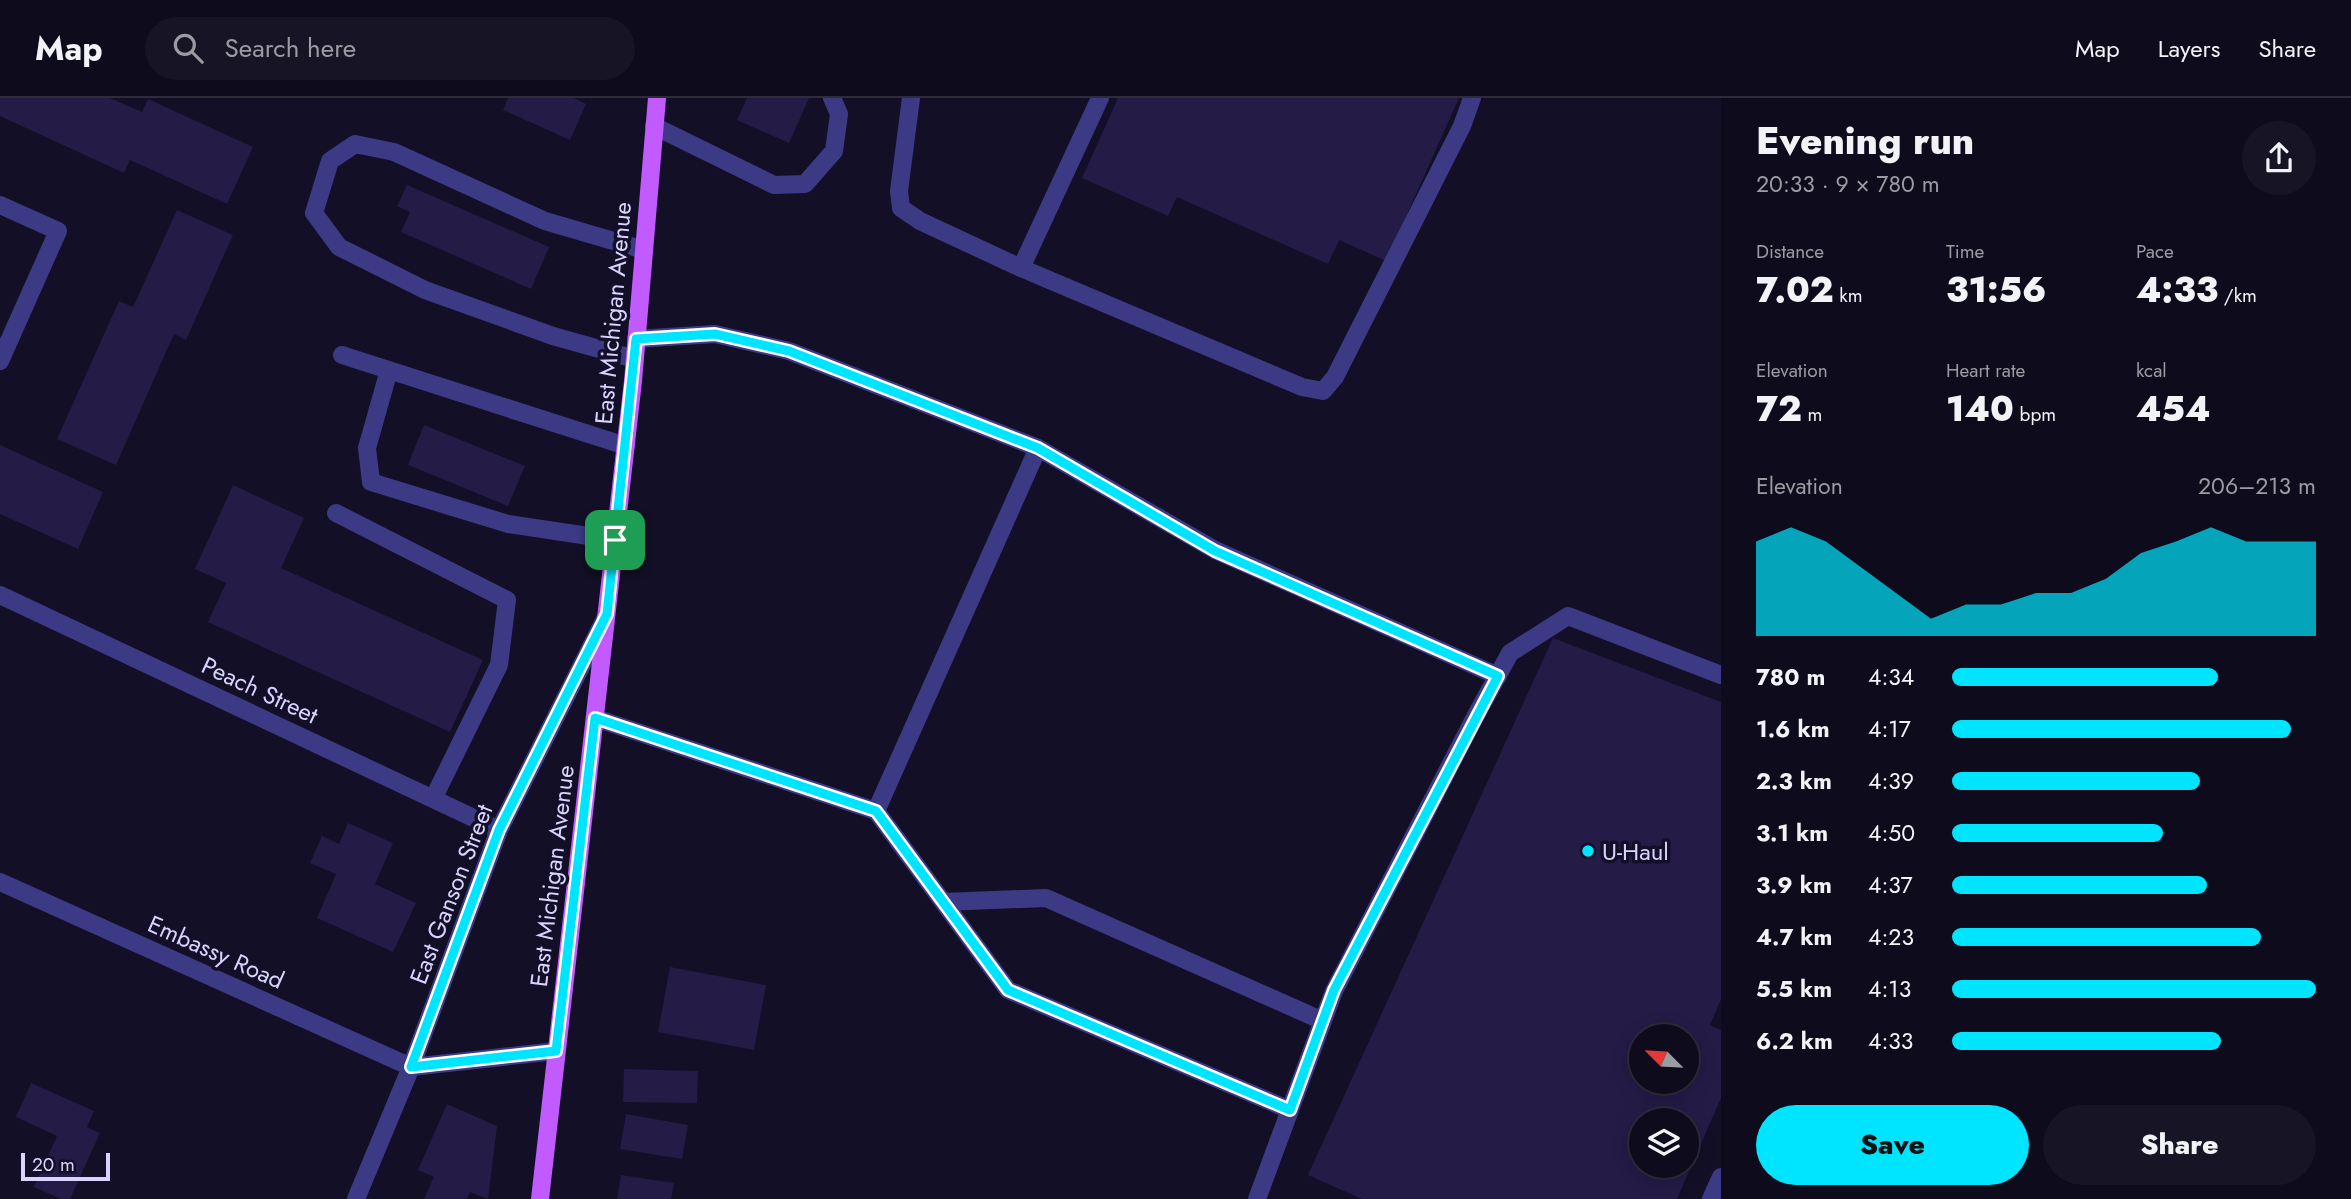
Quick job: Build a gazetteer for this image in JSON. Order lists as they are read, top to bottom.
{
  "streets": {
    "main road": ["East Michigan Avenue"],
    "street": ["Peach Street", "East Ganson Street", "Embassy Road"]
  },
  "crossings": [
    ["East Michigan Avenue", "East Ganson Street"],
    ["Peach Street", "East Ganson Street"],
    ["East Ganson Street", "Embassy Road"]
  ],
  "places": ["U-Haul"],
  "scale_bar": "20 m",
  "north": "top left",
  "page": {
    "header": "Map",
    "search": "Search here",
    "nav": ["Map", "Layers", "Share"],
    "heading": ["Evening run", "20:33 · 9 × 780 m"],
    "stats": [
      ["Distance", "7.02 km"],
      ["Time", "31:56"],
      ["Pace", "4:33 /km"],
      ["Elevation", "72 m"],
      ["Heart rate", "140 bpm"],
      ["kcal", "454"]
    ],
    "chart": ["Elevation", "206–213 m"],
    "list": [
      {
        "name": "780 m",
        "note": "4:34"
      },
      {
        "name": "1.6 km",
        "note": "4:17"
      },
      {
        "name": "2.3 km",
        "note": "4:39"
      },
      {
        "name": "3.1 km",
        "note": "4:50"
      },
      {
        "name": "3.9 km",
        "note": "4:37"
      },
      {
        "name": "4.7 km",
        "note": "4:23"
      },
      {
        "name": "5.5 km",
        "note": "4:13"
      },
      {
        "name": "6.2 km",
        "note": "4:33"
      }
    ],
    "buttons": ["Save", "Share"],
    "scale": "20 m"
  }
}
